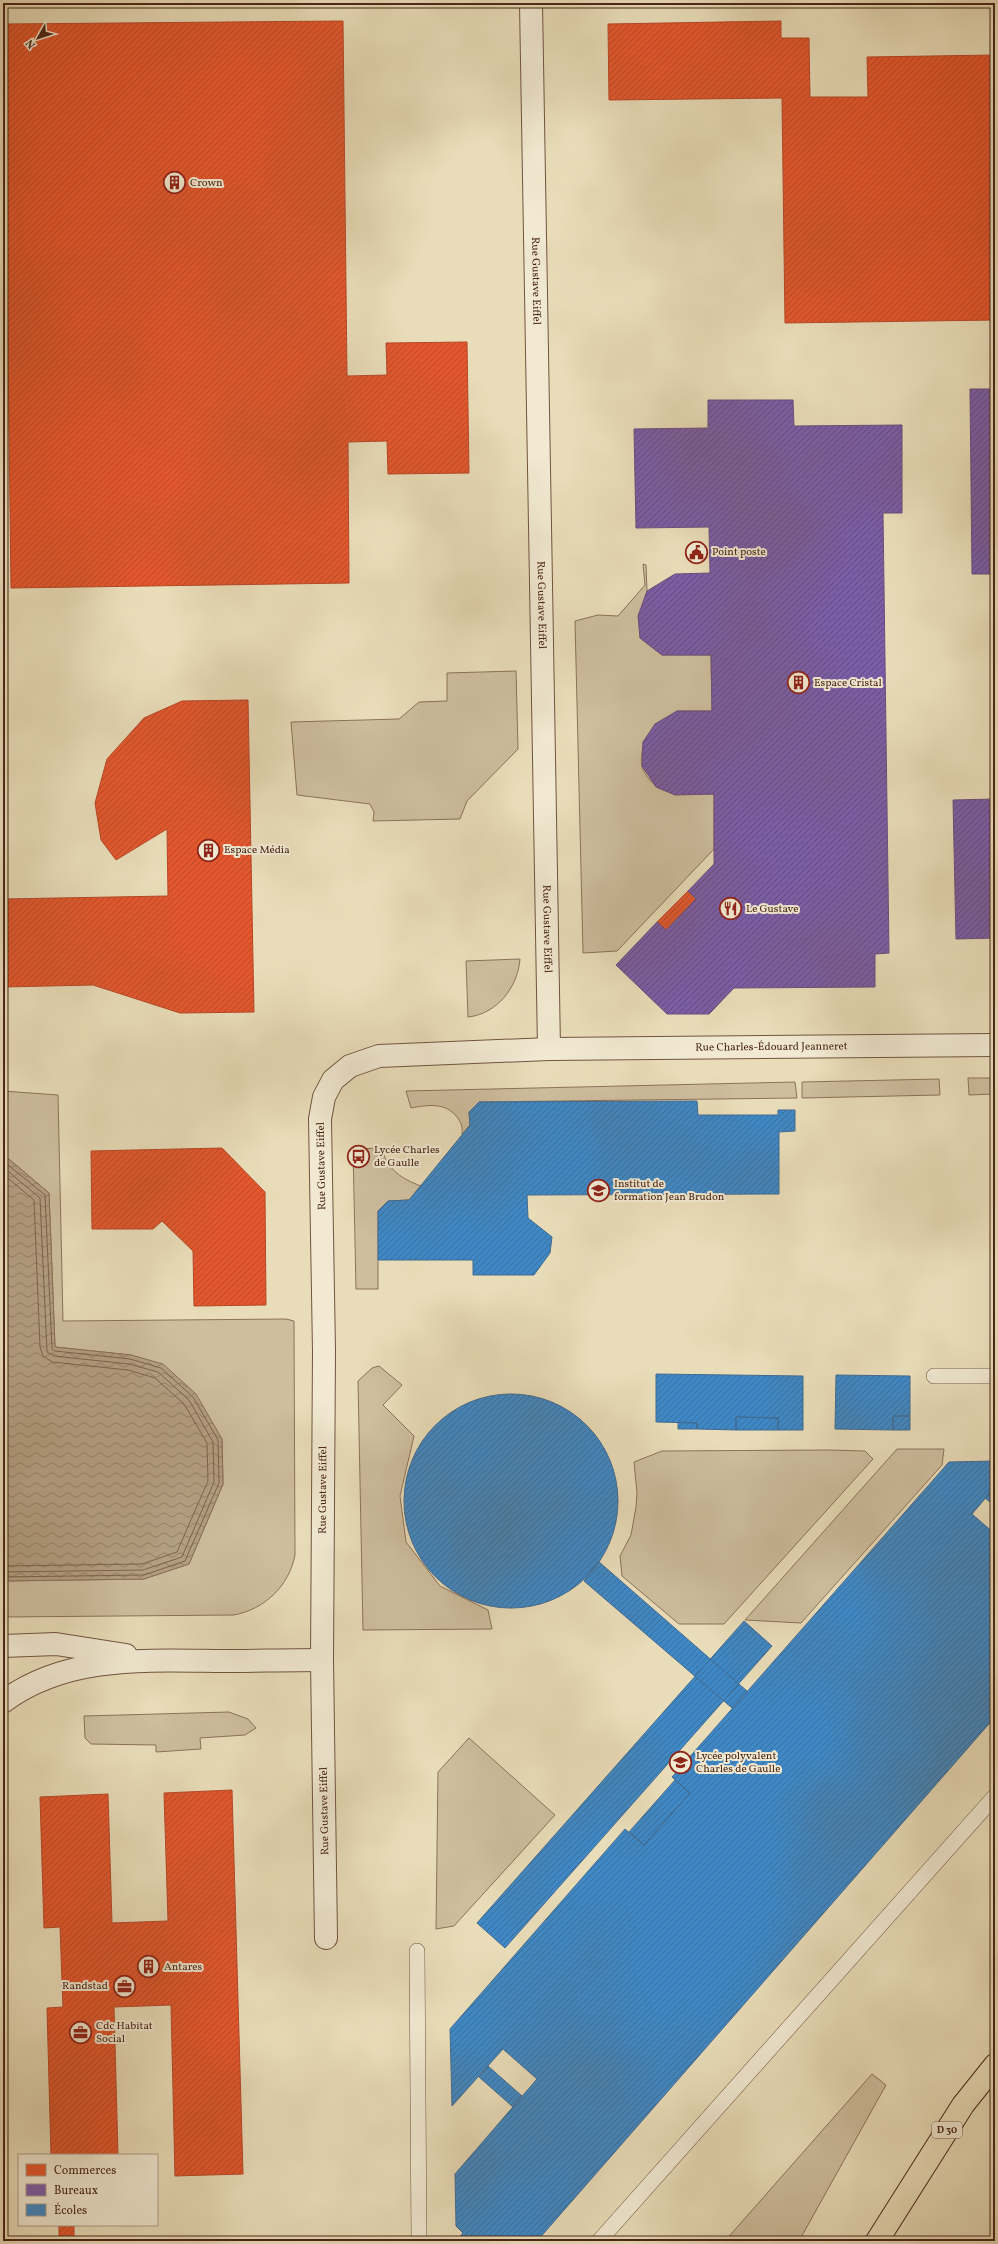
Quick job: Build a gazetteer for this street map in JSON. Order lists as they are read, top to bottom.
{
  "streets": {
    "main road": ["D 30"],
    "street": ["Rue Gustave Eiffel", "Rue Charles-Édouard Jeanneret"]
  },
  "crossings": [
    ["Rue Gustave Eiffel", "Rue Charles-Édouard Jeanneret"]
  ],
  "places": {
    "building": [
      "Crown",
      "Espace Cristal",
      "Espace Média",
      "Antares"
    ],
    "public building": ["Point poste"],
    "restaurant": ["Le Gustave"],
    "bus stop": ["Lycée Charles de Gaulle"],
    "school or university": ["Institut de formation Jean Brudon", "Lycée polyvalent Charles de Gaulle"],
    "office": ["Randstad", "Cdc Habitat Social"]
  },
  "legend": ["Commerces", "Bureaux", "Écoles"],
  "north": "bottom left"
}
